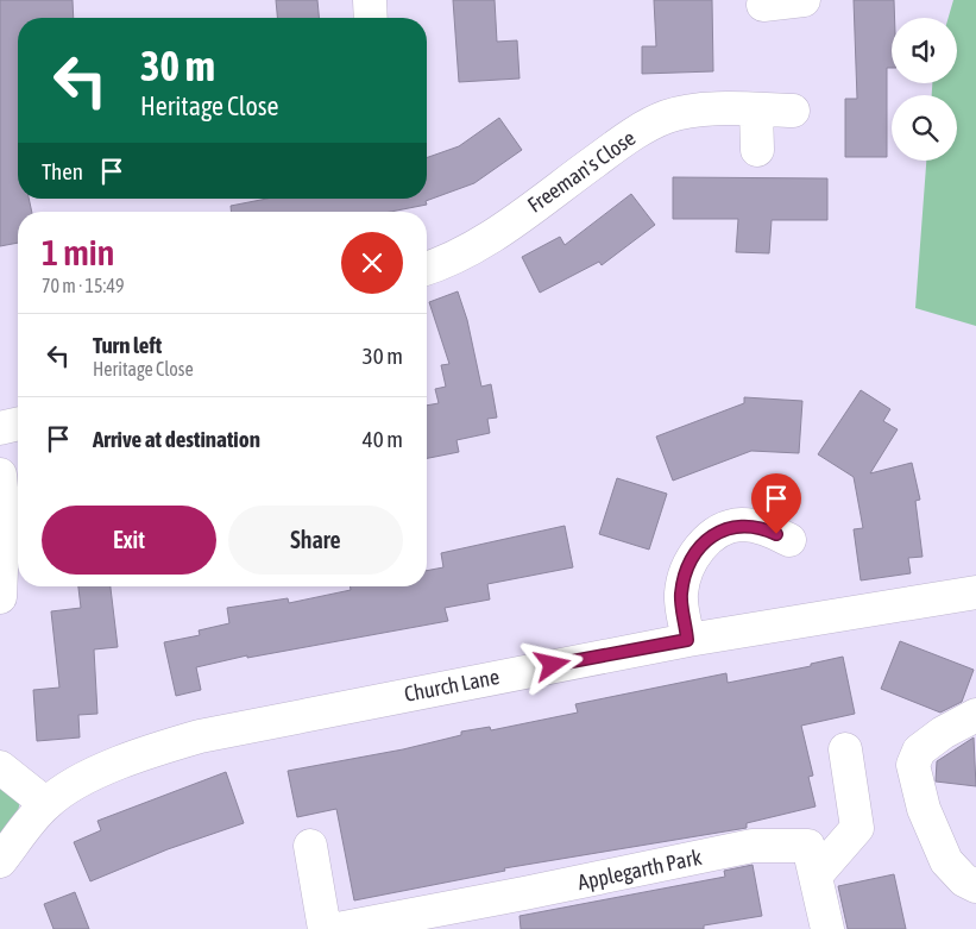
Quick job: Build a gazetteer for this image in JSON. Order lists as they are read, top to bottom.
{
  "streets": {
    "street": ["Freeman's Close", "Church Lane", "Applegarth Park"]
  },
  "page": {
    "turn": ["30 m", "Heritage Close"],
    "then": "Then",
    "heading": ["1 min", "70 m · 15:49"],
    "list": [
      {
        "name": "Turn left",
        "note": "Heritage Close",
        "value": "30 m"
      },
      {
        "name": "Arrive at destination",
        "value": "40 m"
      }
    ],
    "buttons": ["Exit", "Share"]
  }
}
